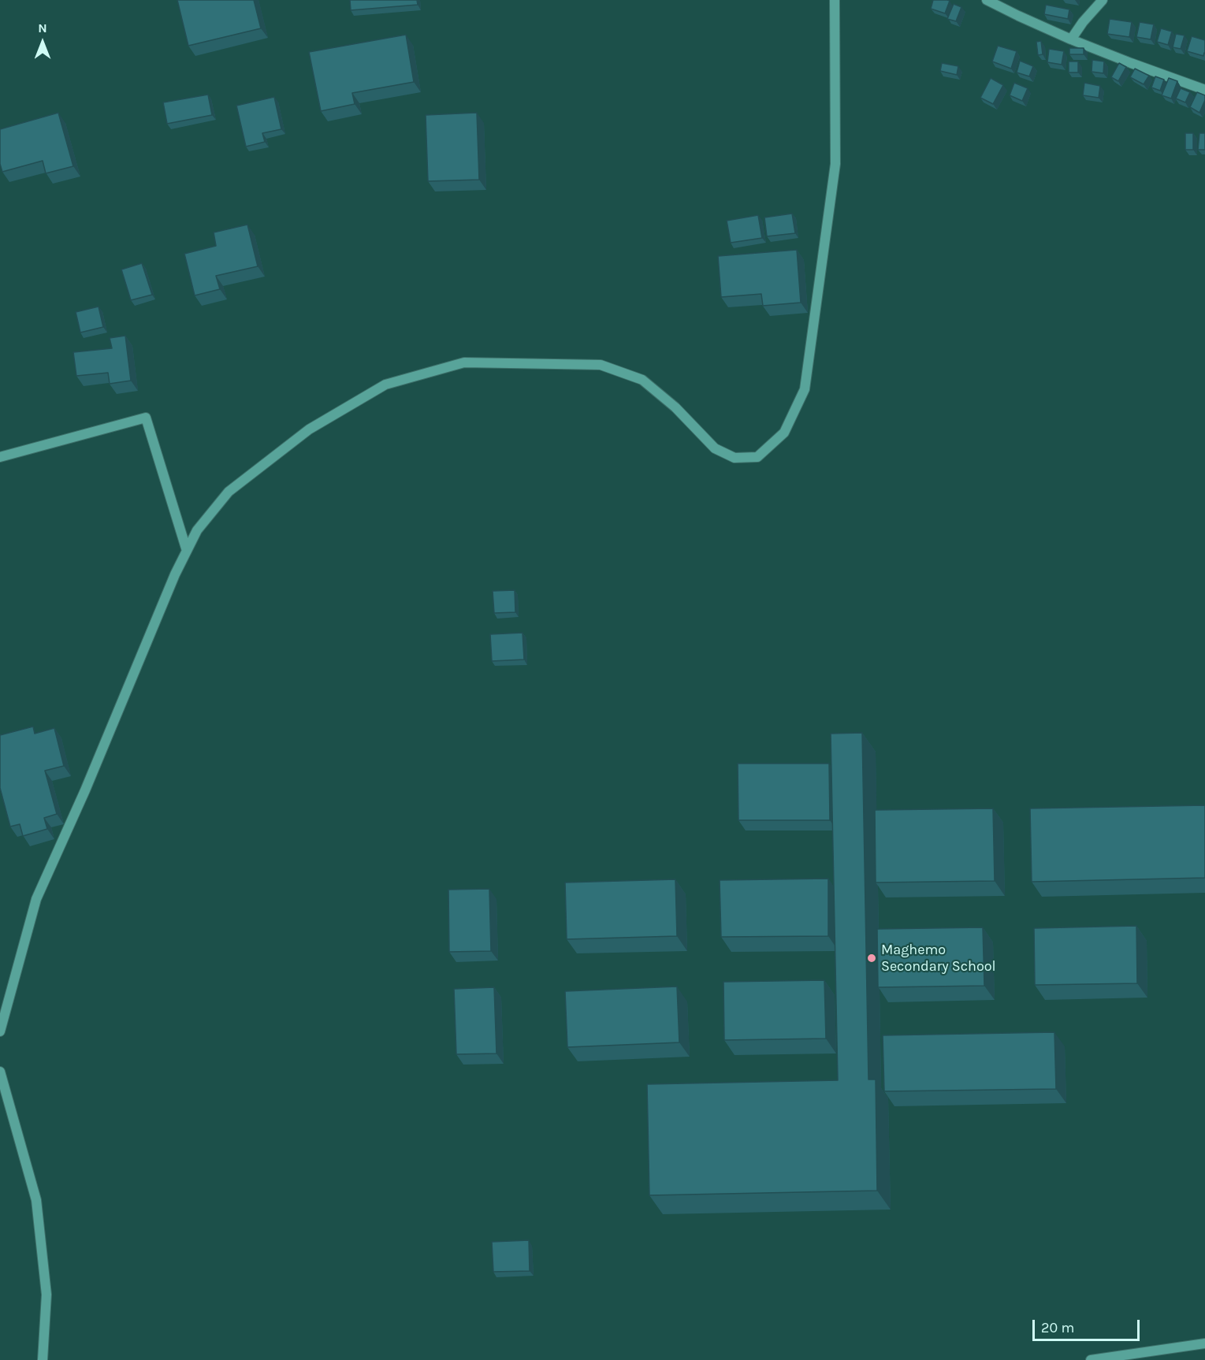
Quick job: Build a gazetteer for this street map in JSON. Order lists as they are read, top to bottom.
{
  "places": ["Maghemo Secondary School"],
  "scale_bar": "20 m",
  "north": "top"
}
